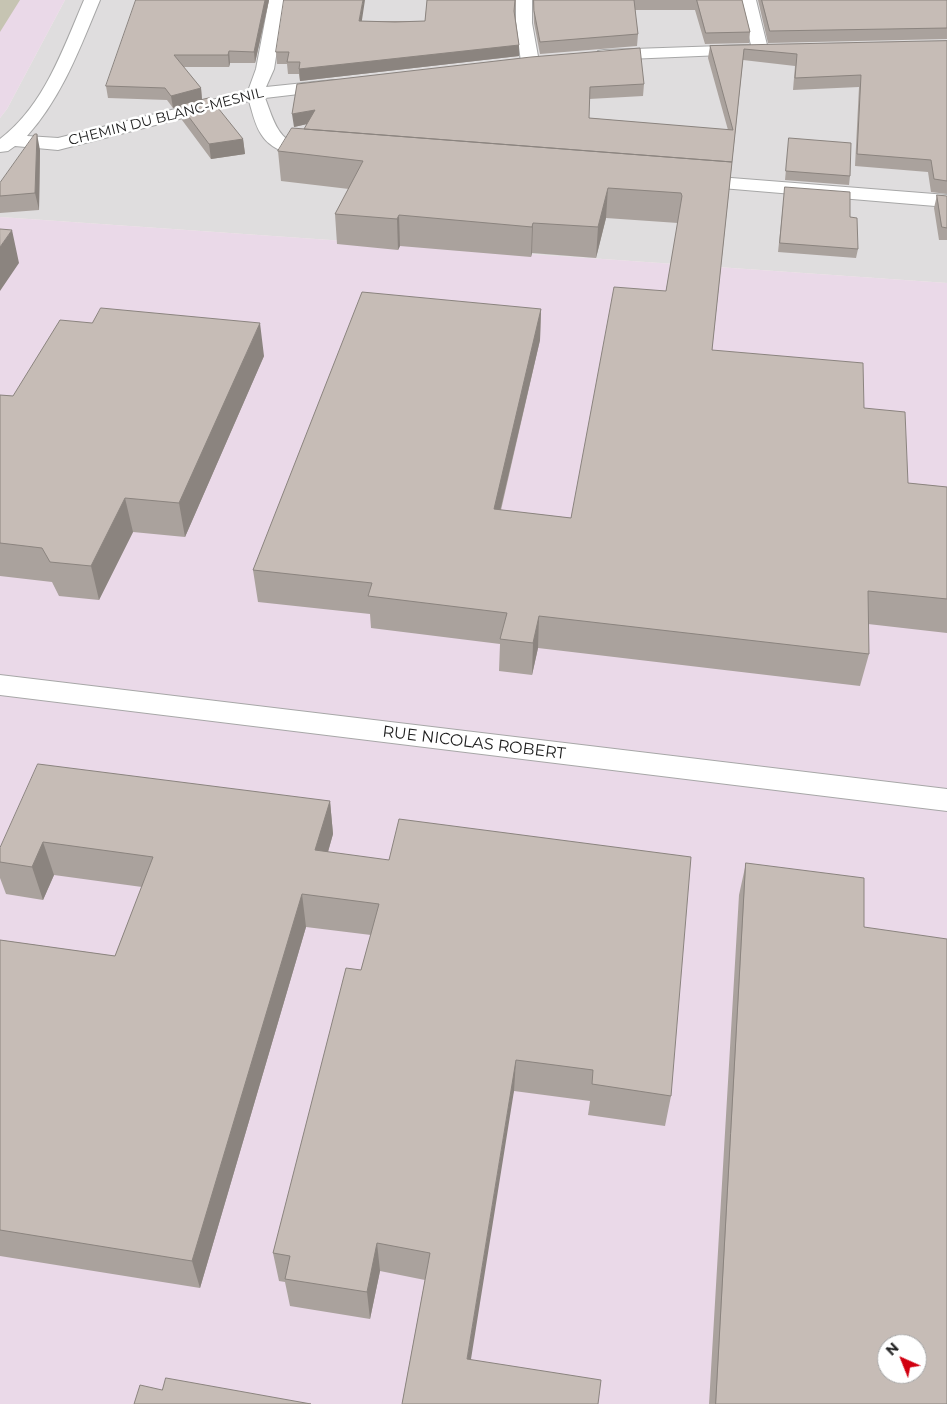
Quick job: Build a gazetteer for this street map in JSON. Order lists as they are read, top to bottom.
{
  "streets": {
    "street": ["CHEMIN DU BLANC-MESNIL", "RUE NICOLAS ROBERT"]
  },
  "north": "top left"
}
